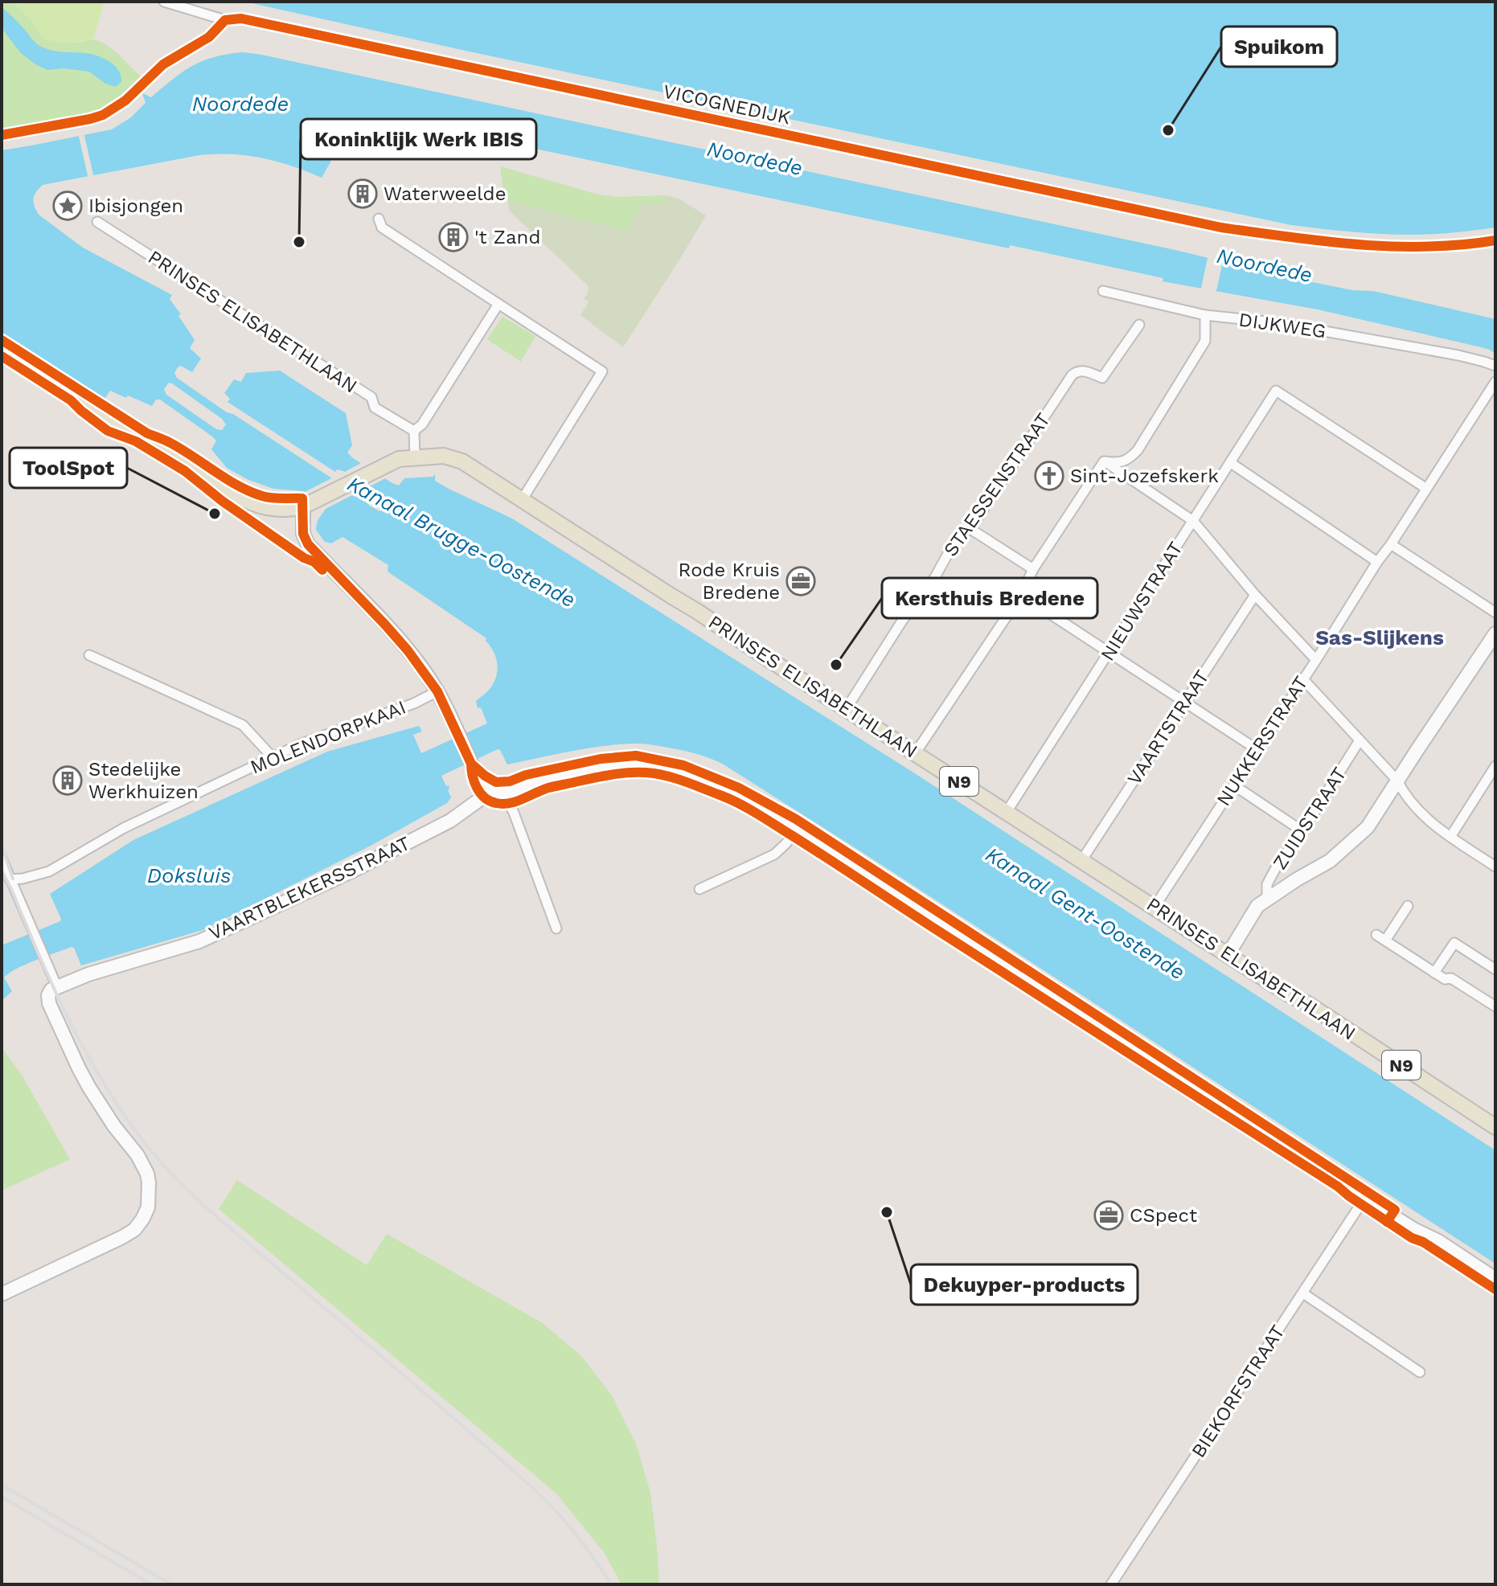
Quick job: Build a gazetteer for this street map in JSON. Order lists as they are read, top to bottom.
{
  "streets": {
    "main road": ["PRINSES ELISABETHLAAN", "N9"],
    "street": [
      "VICOGNEDIJK",
      "DIJKWEG",
      "STAESSENSTRAAT",
      "NIEUWSTRAAT",
      "VAARTSTRAAT",
      "MOLENDORPKAAI",
      "NUKKERSTRAAT",
      "ZUIDSTRAAT",
      "VAARTBLEKERSSTRAAT",
      "BIEKORFSTRAAT"
    ]
  },
  "crossings": [
    ["PRINSES ELISABETHLAAN", "STAESSENSTRAAT"],
    ["PRINSES ELISABETHLAAN", "NIEUWSTRAAT"],
    ["PRINSES ELISABETHLAAN", "VAARTSTRAAT"],
    ["PRINSES ELISABETHLAAN", "NUKKERSTRAAT"],
    ["PRINSES ELISABETHLAAN", "N9"],
    ["NIEUWSTRAAT", "NUKKERSTRAAT"]
  ],
  "districts": ["Sas-Slijkens"],
  "water": [
    "Noordede",
    "Kanaal Brugge-Oostende",
    "Doksluis",
    "Kanaal Gent-Oostende"
  ],
  "places": {
    "other": [
      "Spuikom",
      "Koninklijk Werk IBIS",
      "ToolSpot",
      "Kersthuis Bredene",
      "Dekuyper-products"
    ],
    "building": ["Waterweelde", "'t Zand", "Stedelijke Werkhuizen"],
    "place": ["Ibisjongen"],
    "church": ["Sint-Jozefskerk"],
    "office": ["Rode Kruis Bredene", "CSpect"]
  }
}
